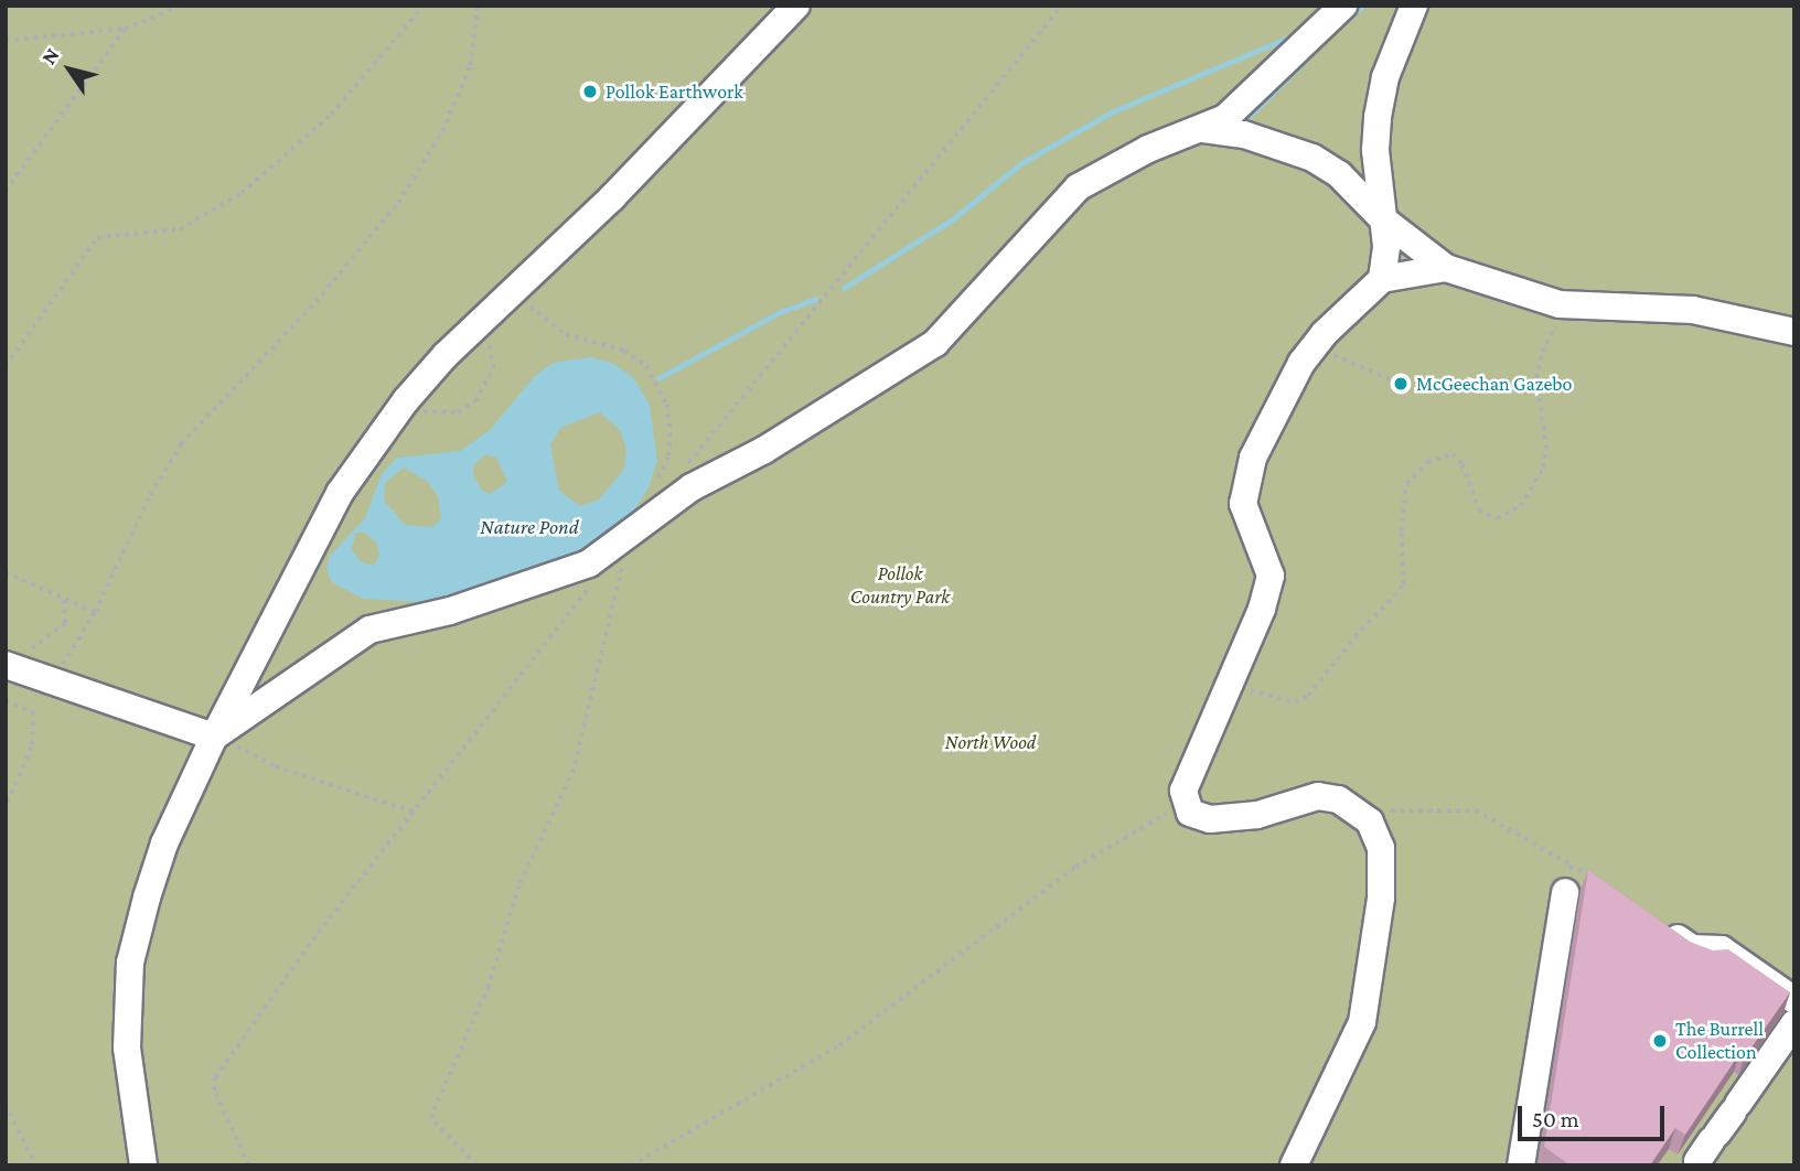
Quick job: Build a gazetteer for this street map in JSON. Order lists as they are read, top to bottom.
{
  "water": ["Nature Pond"],
  "parks": ["Pollok Country Park", "North Wood"],
  "places": ["Pollok Earthwork", "McGeechan Gazebo", "The Burrell Collection"],
  "scale_bar": "50 m",
  "north": "top left"
}
